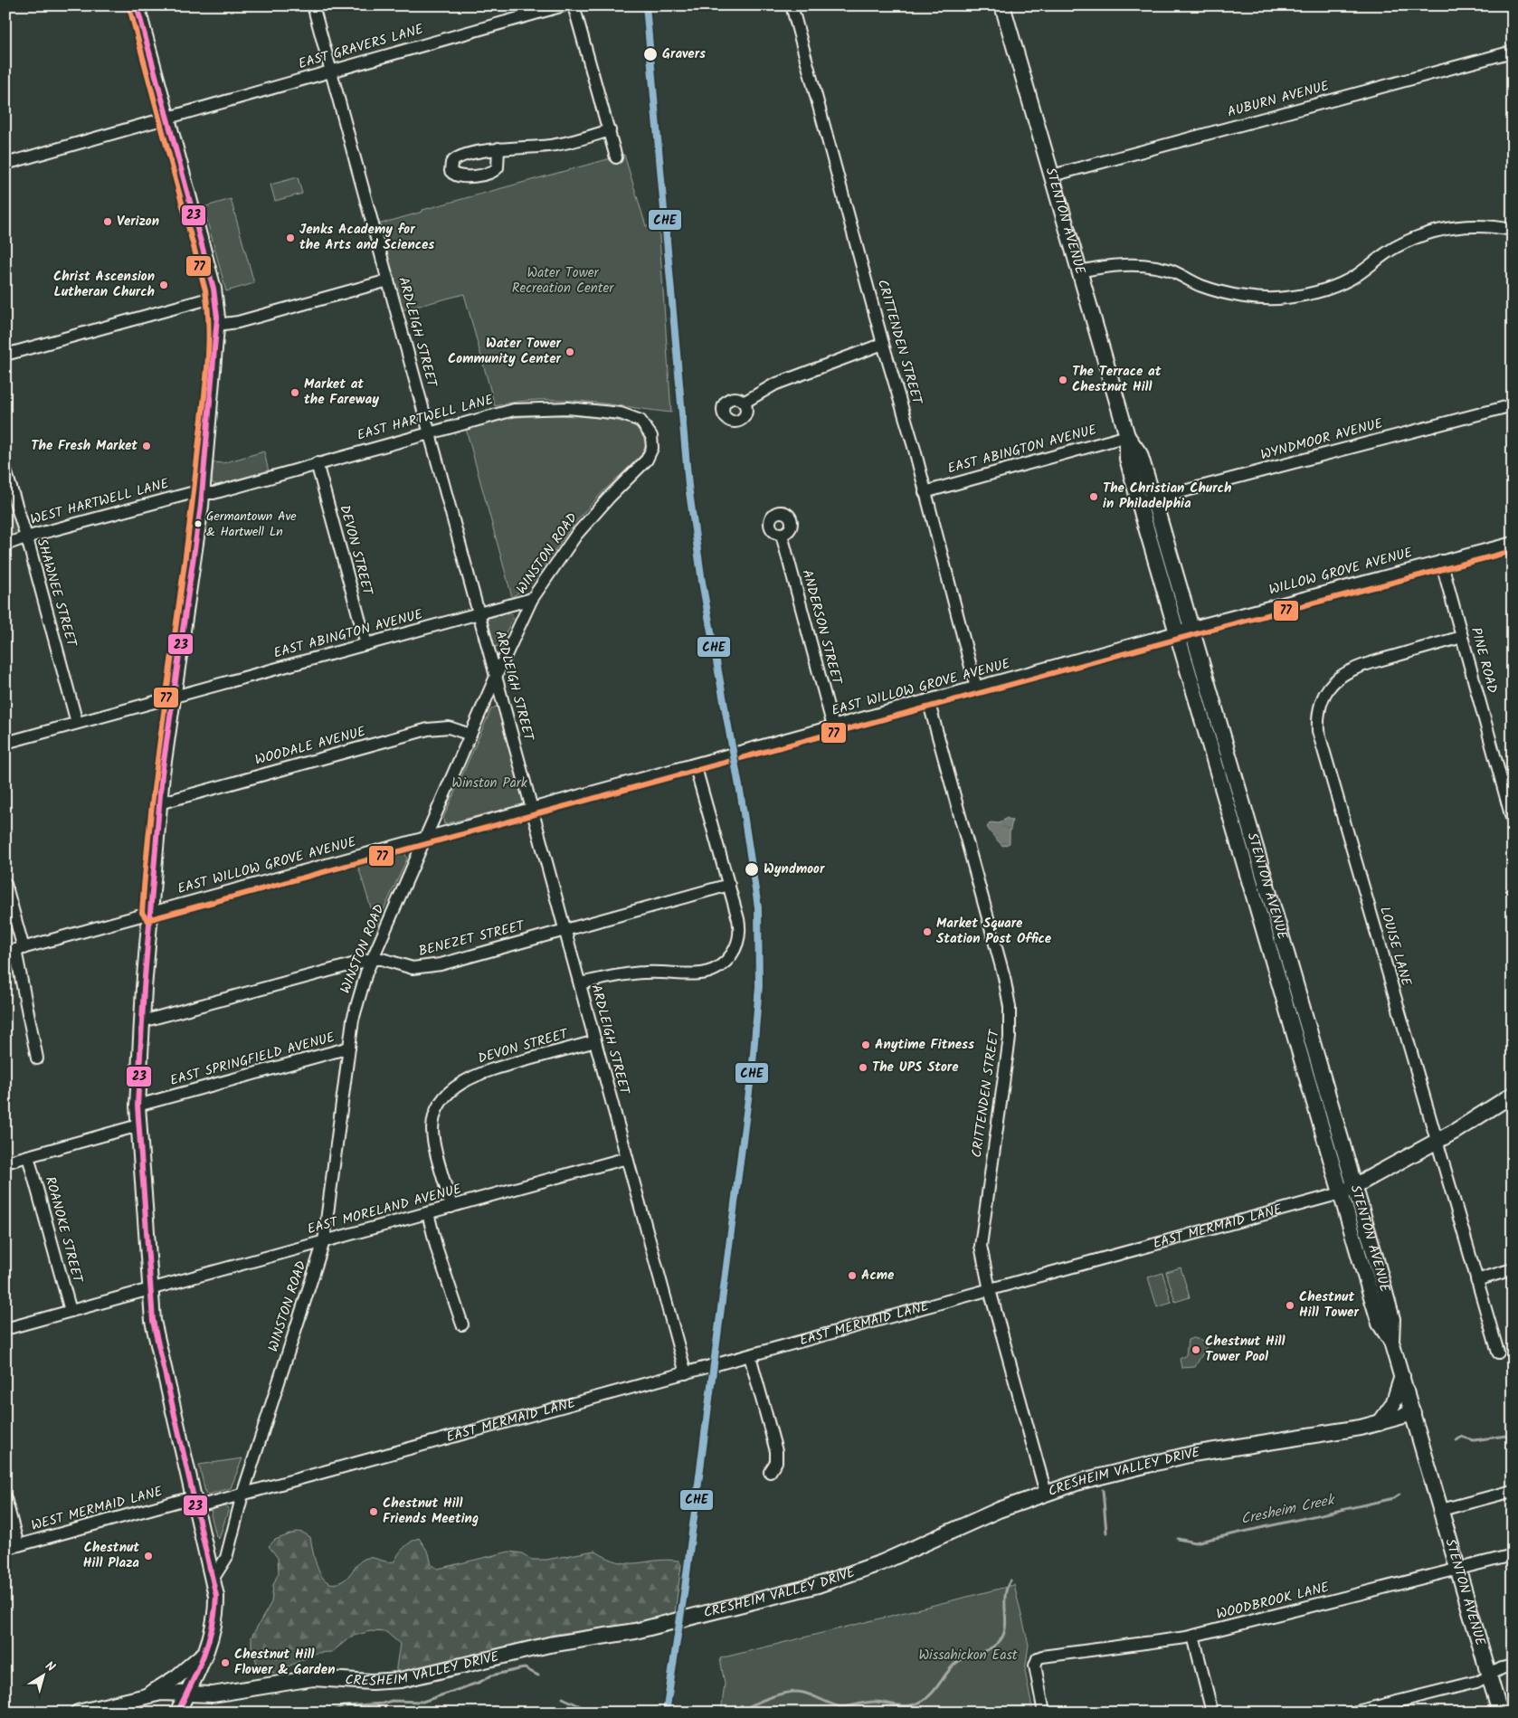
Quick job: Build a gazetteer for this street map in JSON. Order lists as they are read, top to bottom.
{
  "streets": {
    "main road": ["STENTON AVENUE", "EAST MERMAID LANE", "CRESHEIM VALLEY DRIVE"],
    "street": [
      "EAST GRAVERS LANE",
      "AUBURN AVENUE",
      "ARDLEIGH STREET",
      "CRITTENDEN STREET",
      "EAST HARTWELL LANE",
      "WYNDMOOR AVENUE",
      "EAST ABINGTON AVENUE",
      "WEST HARTWELL LANE",
      "DEVON STREET",
      "WINSTON ROAD",
      "WILLOW GROVE AVENUE",
      "SHAWNEE STREET",
      "ANDERSON STREET",
      "PINE ROAD",
      "EAST WILLOW GROVE AVENUE",
      "WOODALE AVENUE",
      "BENEZET STREET",
      "LOUISE LANE",
      "EAST SPRINGFIELD AVENUE",
      "EAST MORELAND AVENUE",
      "ROANOKE STREET",
      "WEST MERMAID LANE",
      "WOODBROOK LANE"
    ]
  },
  "crossings": [
    ["EAST GRAVERS LANE", "ARDLEIGH STREET"],
    ["AUBURN AVENUE", "STENTON AVENUE"],
    ["STENTON AVENUE", "WYNDMOOR AVENUE"],
    ["STENTON AVENUE", "EAST ABINGTON AVENUE"],
    ["STENTON AVENUE", "WILLOW GROVE AVENUE"],
    ["STENTON AVENUE", "EAST WILLOW GROVE AVENUE"],
    ["STENTON AVENUE", "EAST MERMAID LANE"],
    ["STENTON AVENUE", "CRESHEIM VALLEY DRIVE"],
    ["STENTON AVENUE", "WOODBROOK LANE"],
    ["ARDLEIGH STREET", "EAST HARTWELL LANE"],
    ["ARDLEIGH STREET", "EAST ABINGTON AVENUE"],
    ["ARDLEIGH STREET", "DEVON STREET"],
    ["ARDLEIGH STREET", "WINSTON ROAD"],
    ["ARDLEIGH STREET", "EAST WILLOW GROVE AVENUE"],
    ["ARDLEIGH STREET", "BENEZET STREET"],
    ["ARDLEIGH STREET", "EAST MORELAND AVENUE"],
    ["ARDLEIGH STREET", "EAST MERMAID LANE"],
    ["CRITTENDEN STREET", "EAST ABINGTON AVENUE"],
    ["CRITTENDEN STREET", "EAST WILLOW GROVE AVENUE"],
    ["CRITTENDEN STREET", "EAST MERMAID LANE"],
    ["CRITTENDEN STREET", "CRESHEIM VALLEY DRIVE"],
    ["EAST HARTWELL LANE", "WEST HARTWELL LANE"],
    ["EAST HARTWELL LANE", "DEVON STREET"],
    ["EAST HARTWELL LANE", "WINSTON ROAD"],
    ["EAST ABINGTON AVENUE", "DEVON STREET"],
    ["EAST ABINGTON AVENUE", "WINSTON ROAD"],
    ["EAST ABINGTON AVENUE", "SHAWNEE STREET"],
    ["WEST HARTWELL LANE", "SHAWNEE STREET"],
    ["DEVON STREET", "EAST MORELAND AVENUE"],
    ["WINSTON ROAD", "EAST WILLOW GROVE AVENUE"],
    ["WINSTON ROAD", "WOODALE AVENUE"],
    ["WINSTON ROAD", "BENEZET STREET"],
    ["WINSTON ROAD", "EAST SPRINGFIELD AVENUE"],
    ["WINSTON ROAD", "EAST MORELAND AVENUE"],
    ["WINSTON ROAD", "EAST MERMAID LANE"],
    ["WILLOW GROVE AVENUE", "PINE ROAD"],
    ["WILLOW GROVE AVENUE", "EAST WILLOW GROVE AVENUE"],
    ["ANDERSON STREET", "EAST WILLOW GROVE AVENUE"],
    ["PINE ROAD", "LOUISE LANE"],
    ["LOUISE LANE", "EAST MERMAID LANE"],
    ["EAST MORELAND AVENUE", "ROANOKE STREET"],
    ["EAST MERMAID LANE", "WEST MERMAID LANE"]
  ],
  "water": ["Cresheim Creek"],
  "parks": ["Water Tower Recreation Center", "Winston Park", "Wissahickon East"],
  "places": [
    "Gravers",
    "Verizon",
    "Jenks Academy for the Arts and Sciences",
    "Christ Ascension Lutheran Church",
    "Water Tower Community Center",
    "The Terrace at Chestnut Hill",
    "Market at the Fareway",
    "The Fresh Market",
    "The Christian Church in Philadelphia",
    "Germantown Ave & Hartwell Ln",
    "Wyndmoor",
    "Market Square Station Post Office",
    "Anytime Fitness",
    "The UPS Store",
    "Acme",
    "Chestnut Hill Tower",
    "Chestnut Hill Tower Pool",
    "Chestnut Hill Friends Meeting",
    "Chestnut Hill Plaza",
    "Chestnut Hill Flower & Garden"
  ],
  "lines": ["transit line CHE", "transit line 23", "transit line 77"],
  "north": "top right"
}
